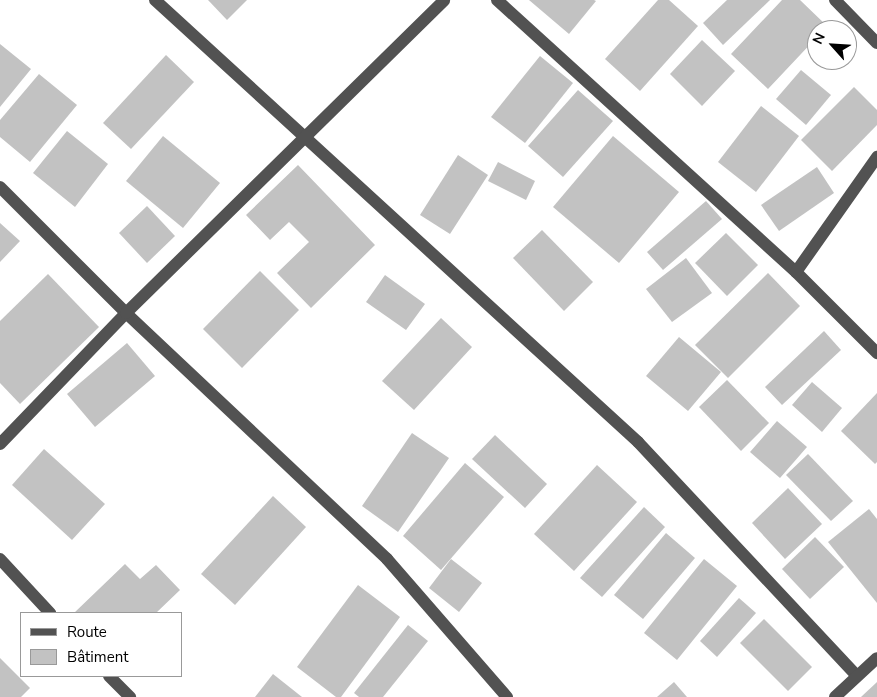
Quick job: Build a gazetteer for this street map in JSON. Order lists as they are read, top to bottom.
{
  "legend": ["Route", "Bâtiment"],
  "north": "top left"
}
